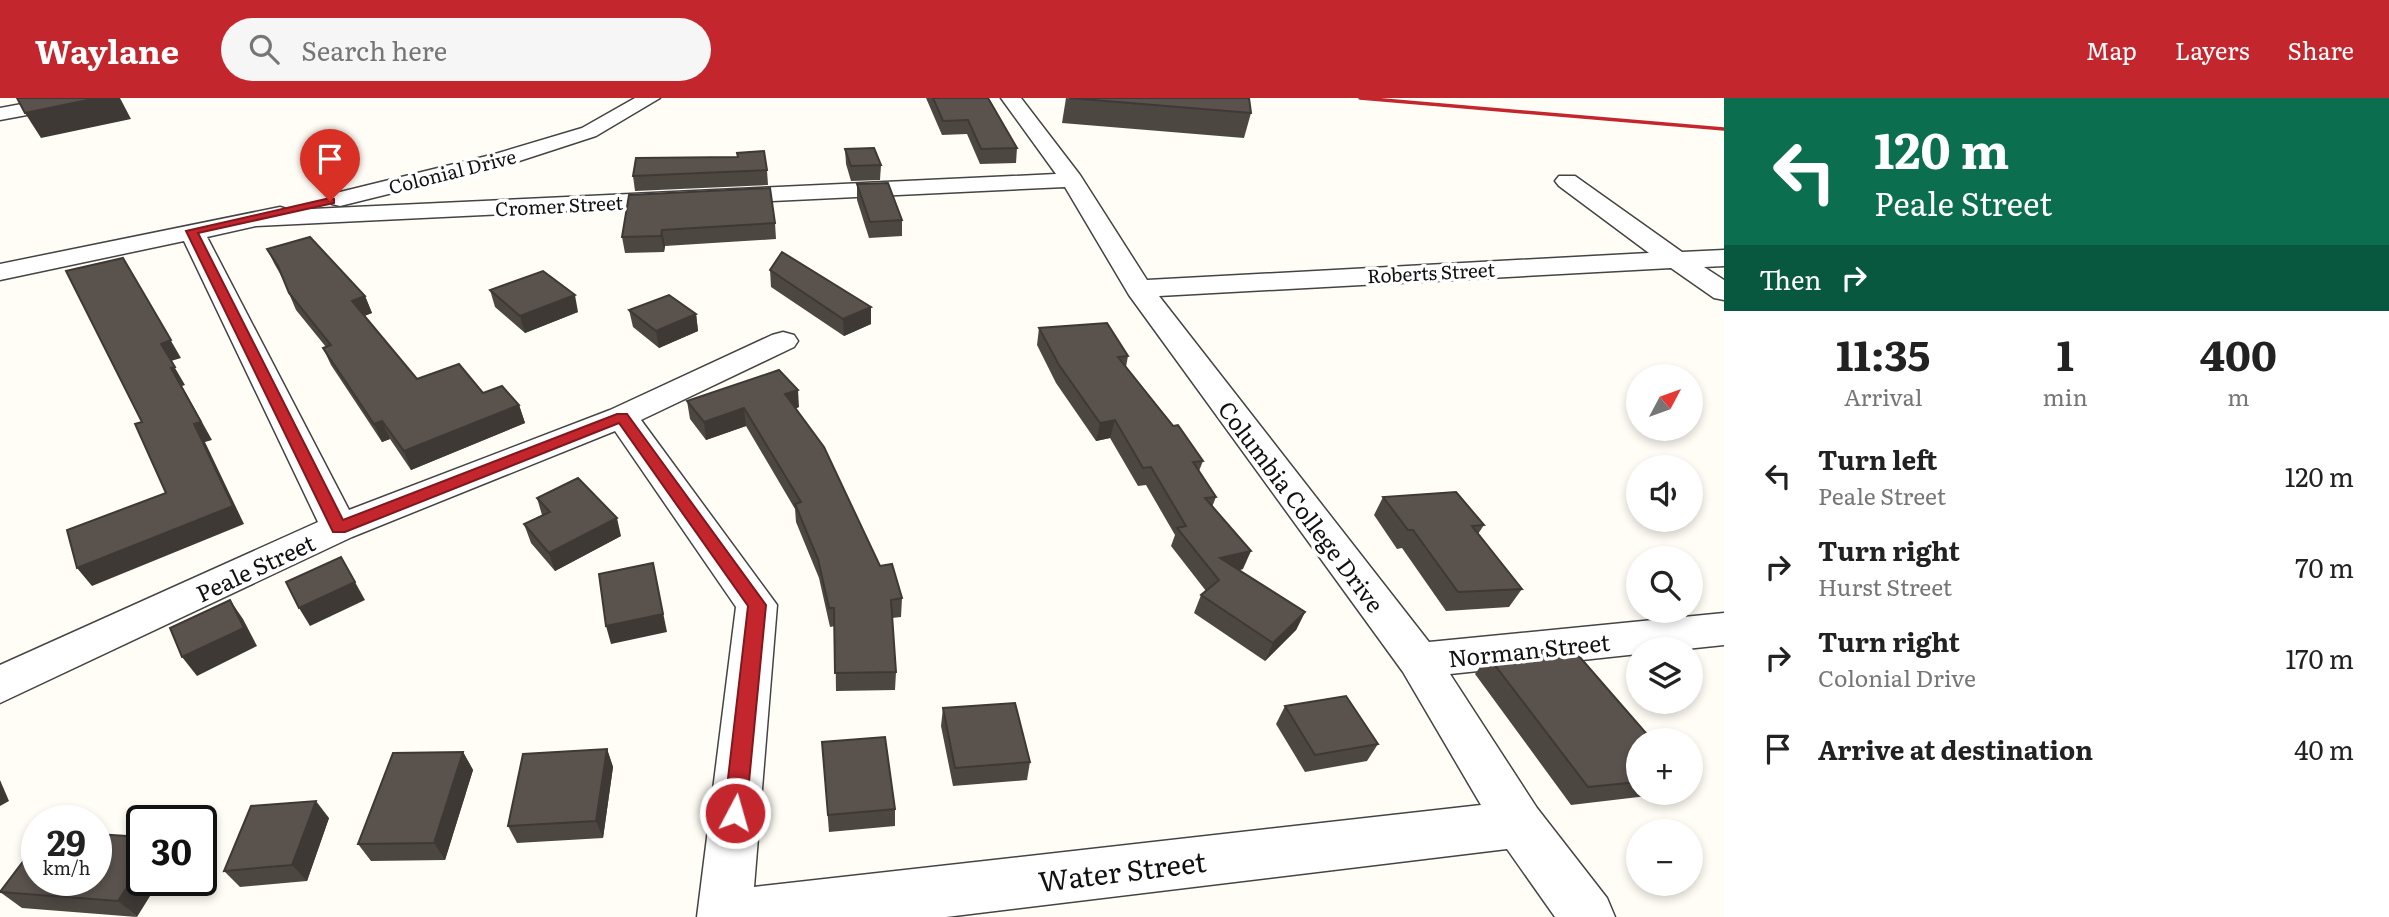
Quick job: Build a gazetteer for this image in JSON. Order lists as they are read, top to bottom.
{
  "streets": {
    "street": [
      "Colonial Drive",
      "Cromer Street",
      "Roberts Street",
      "Columbia College Drive",
      "Peale Street",
      "Norman Street",
      "Water Street"
    ]
  },
  "crossings": [
    ["Colonial Drive", "Cromer Street"],
    ["Cromer Street", "Columbia College Drive"],
    ["Roberts Street", "Columbia College Drive"],
    ["Columbia College Drive", "Norman Street"],
    ["Columbia College Drive", "Water Street"]
  ],
  "north": "top right",
  "page": {
    "header": "Waylane",
    "search": "Search here",
    "nav": ["Map", "Layers", "Share"],
    "turn": ["120 m", "Peale Street"],
    "then": "Then",
    "eta": [
      "11:35",
      "Arrival",
      "1",
      "min",
      "400",
      "m"
    ],
    "map_buttons": ["+", "−"],
    "list": [
      {
        "name": "Turn left",
        "note": "Peale Street",
        "value": "120 m"
      },
      {
        "name": "Turn right",
        "note": "Hurst Street",
        "value": "70 m"
      },
      {
        "name": "Turn right",
        "note": "Colonial Drive",
        "value": "170 m"
      },
      {
        "name": "Arrive at destination",
        "value": "40 m"
      }
    ],
    "speed": "29 km/h",
    "limit": "30"
  }
}
